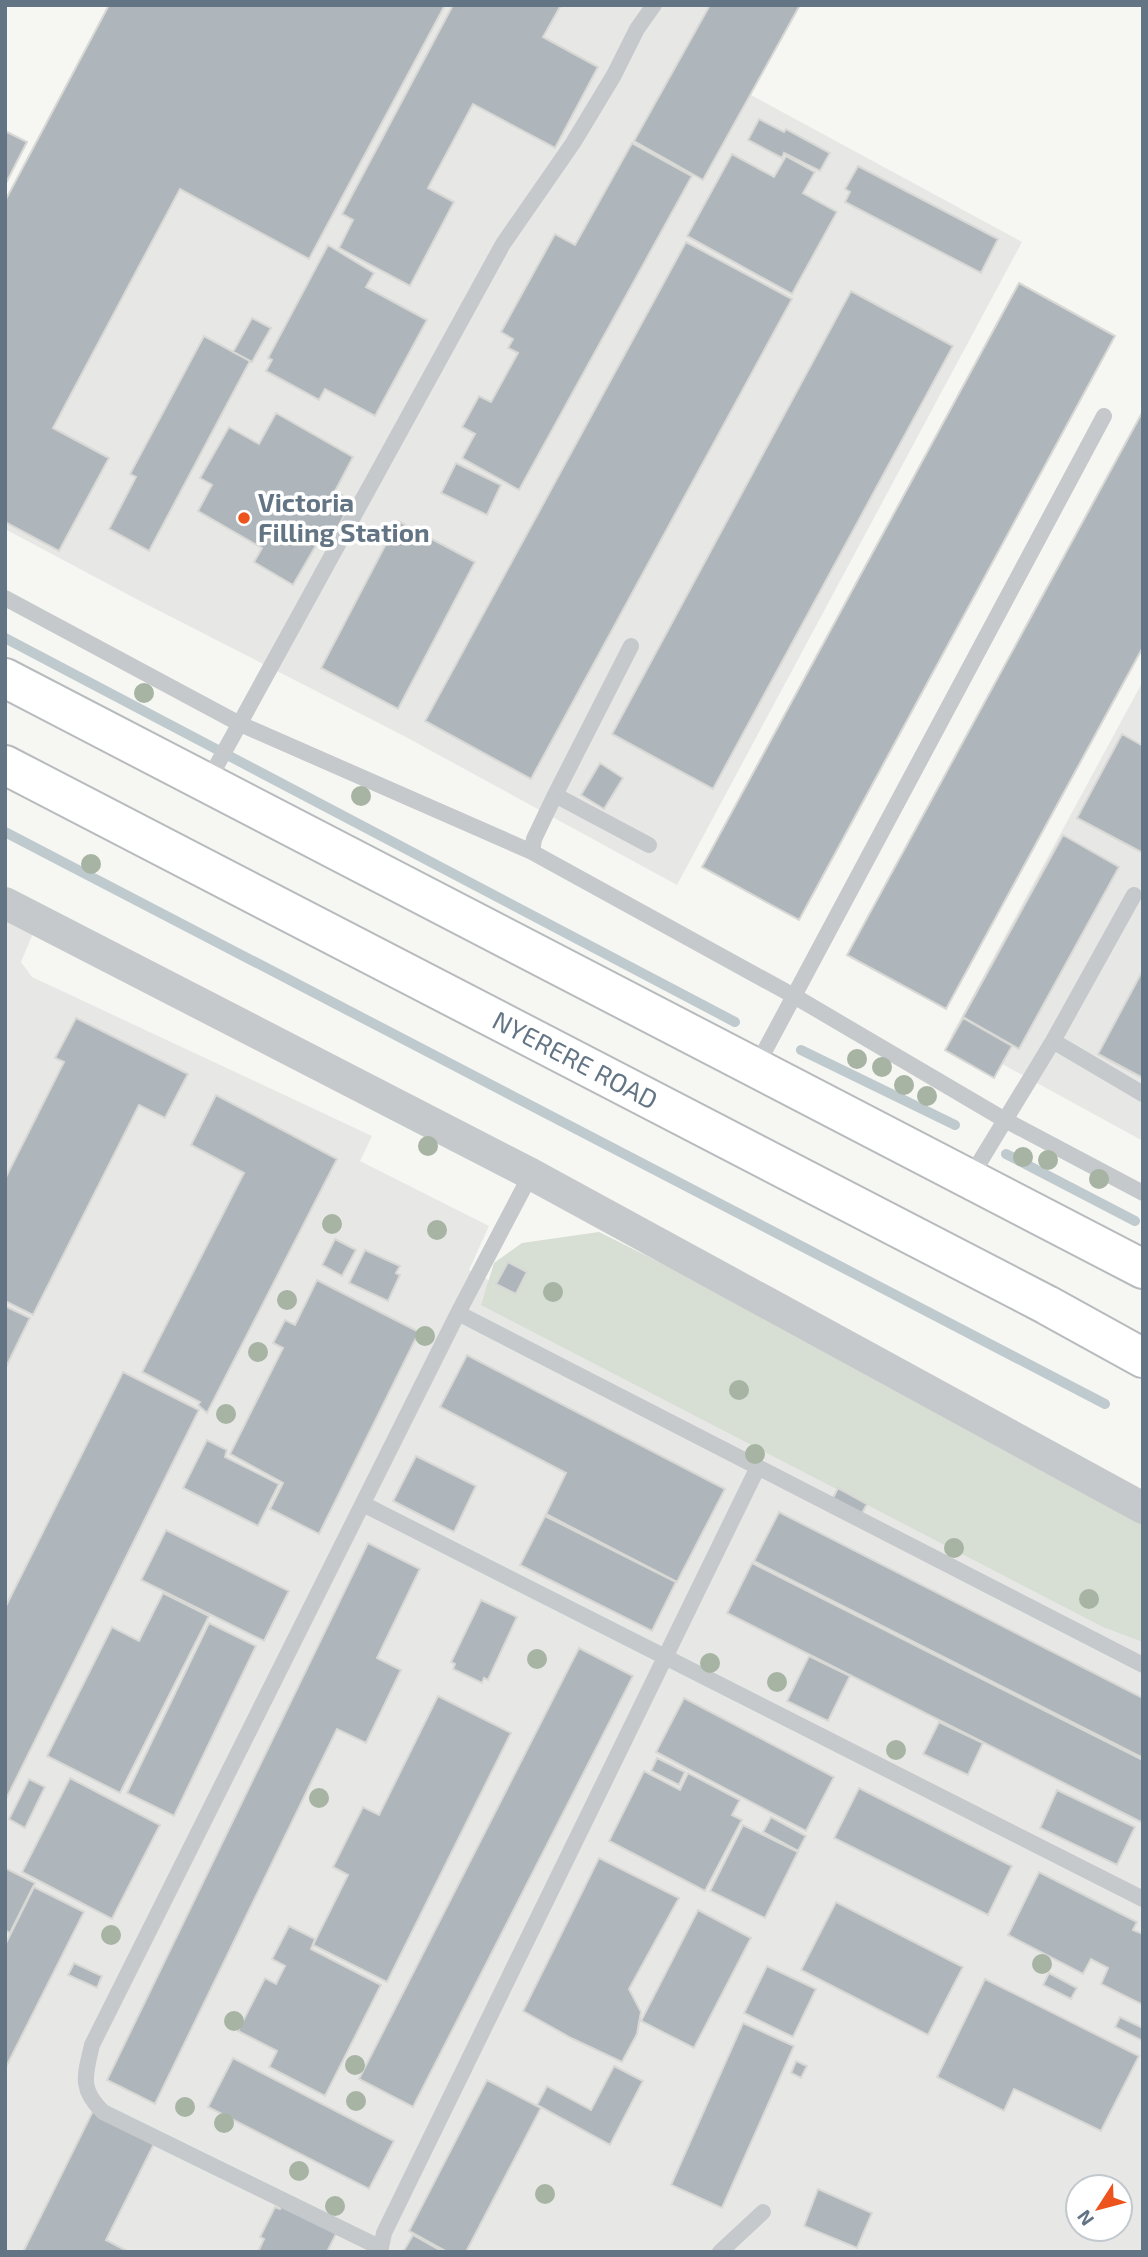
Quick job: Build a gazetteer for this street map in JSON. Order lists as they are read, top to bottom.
{
  "streets": {
    "highway": ["NYERERE ROAD"]
  },
  "places": ["Victoria Filling Station"],
  "north": "bottom left"
}
